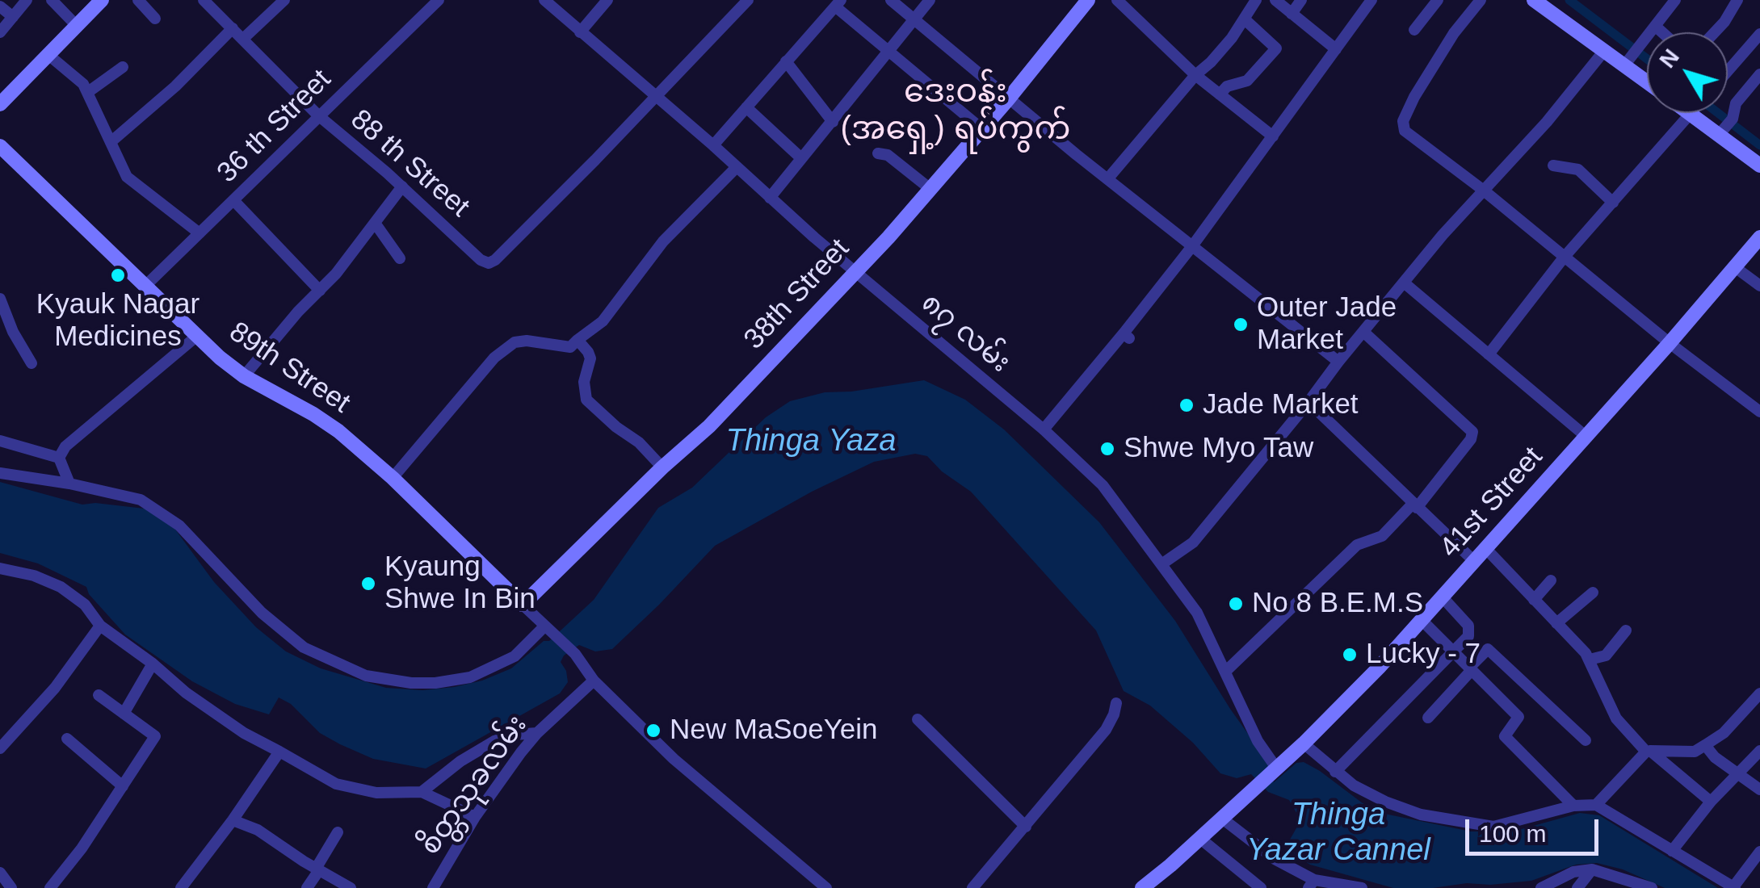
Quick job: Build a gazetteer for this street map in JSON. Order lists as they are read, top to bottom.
{
  "streets": {
    "main road": ["38th Street", "89th Street", "41st Street"],
    "street": [
      "36 th Street",
      "88 th Street",
      "၈၇ လမ်း",
      "စိတ္တသုခလမ်း"
    ]
  },
  "crossings": [
    ["36 th Street", "88 th Street"],
    ["36 th Street", "89th Street"],
    ["88 th Street", "၈၇ လမ်း"],
    ["38th Street", "၈၇ လမ်း"],
    ["38th Street", "89th Street"],
    ["၈၇ လမ်း", "41st Street"],
    ["89th Street", "စိတ္တသုခလမ်း"]
  ],
  "districts": ["ဒေးဝန်း (အရှေ့) ရပ်ကွက်"],
  "water": ["Thinga Yaza", "Thinga Yazar Cannel"],
  "places": [
    "Kyauk Nagar Medicines",
    "Outer Jade Market",
    "Jade Market",
    "Shwe Myo Taw",
    "Kyaung Shwe In Bin",
    "No 8 B.E.M.S",
    "Lucky - 7",
    "New MaSoeYein"
  ],
  "scale_bar": "100 m",
  "north": "top left"
}
